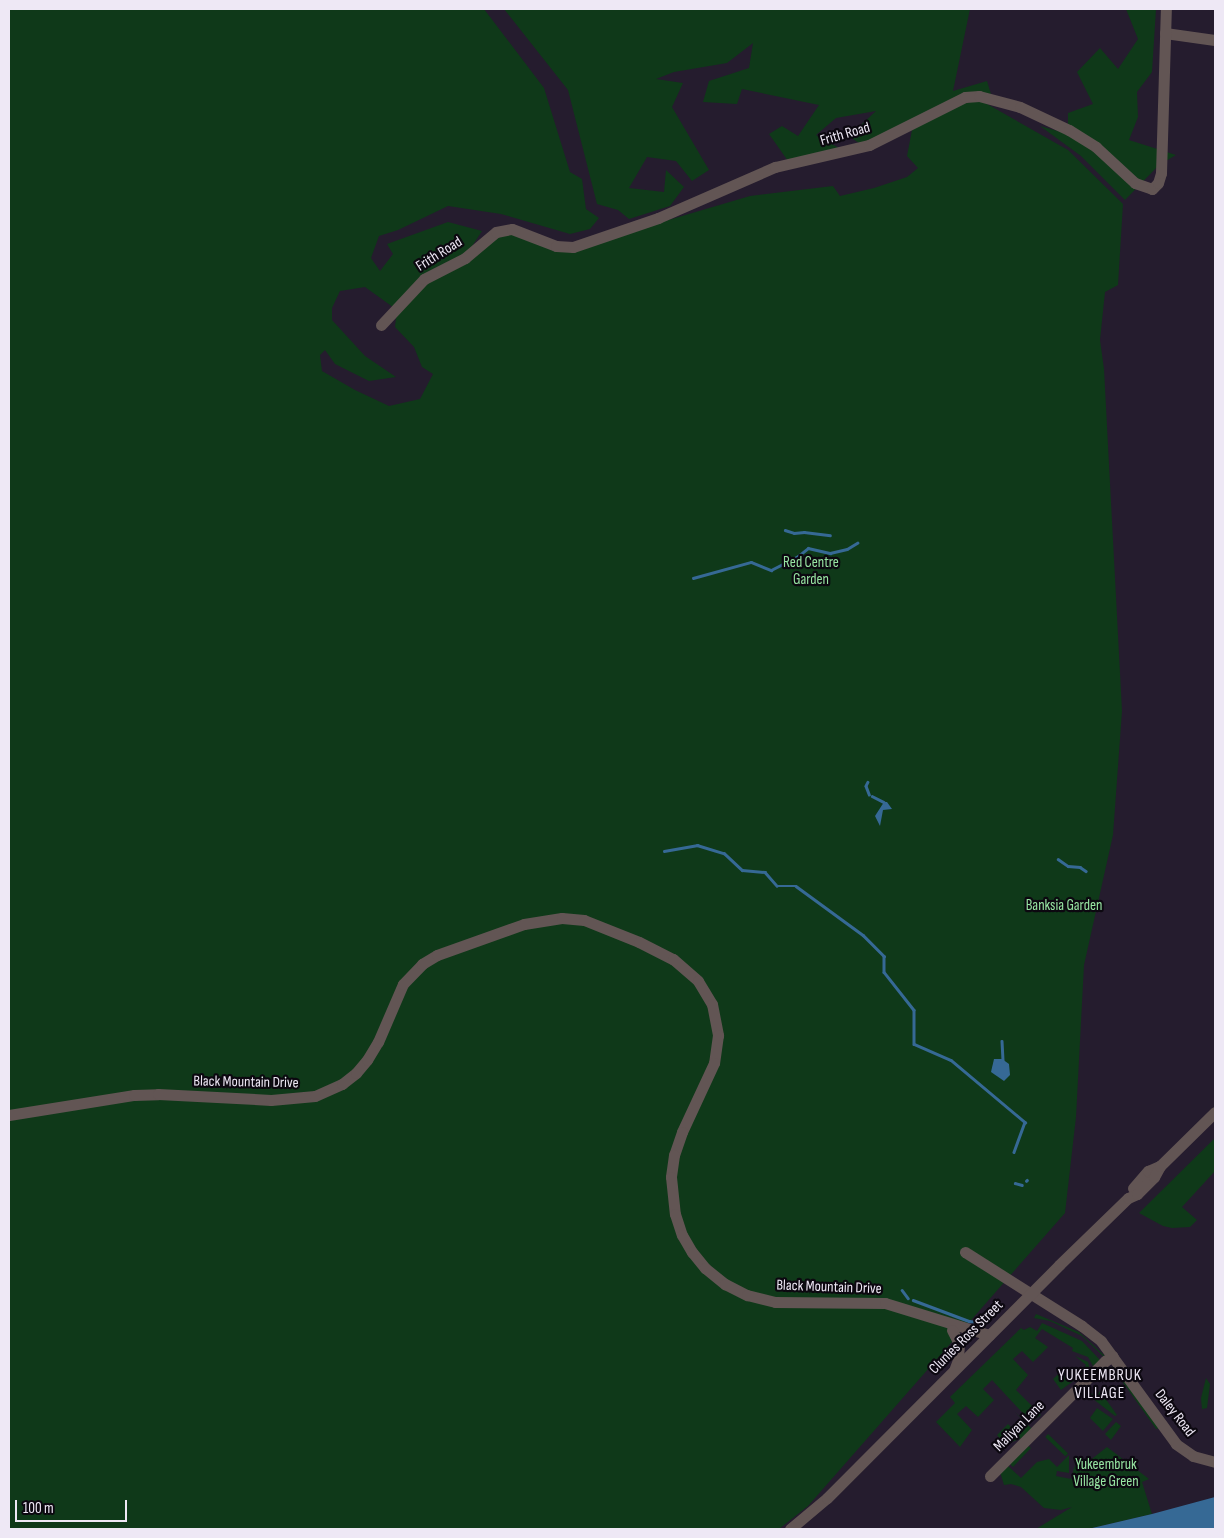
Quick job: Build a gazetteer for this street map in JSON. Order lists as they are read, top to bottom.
{
  "streets": {
    "street": [
      "Frith Road",
      "Black Mountain Drive",
      "Clunies Ross Street",
      "Daley Road",
      "Maliyan Lane"
    ]
  },
  "crossings": [
    ["Black Mountain Drive", "Clunies Ross Street"],
    ["Clunies Ross Street", "Daley Road"],
    ["Daley Road", "Maliyan Lane"]
  ],
  "districts": ["YUKEEMBRUK VILLAGE"],
  "parks": ["Red Centre Garden", "Banksia Garden", "Yukeembruk Village Green"],
  "scale_bar": "100 m"
}
